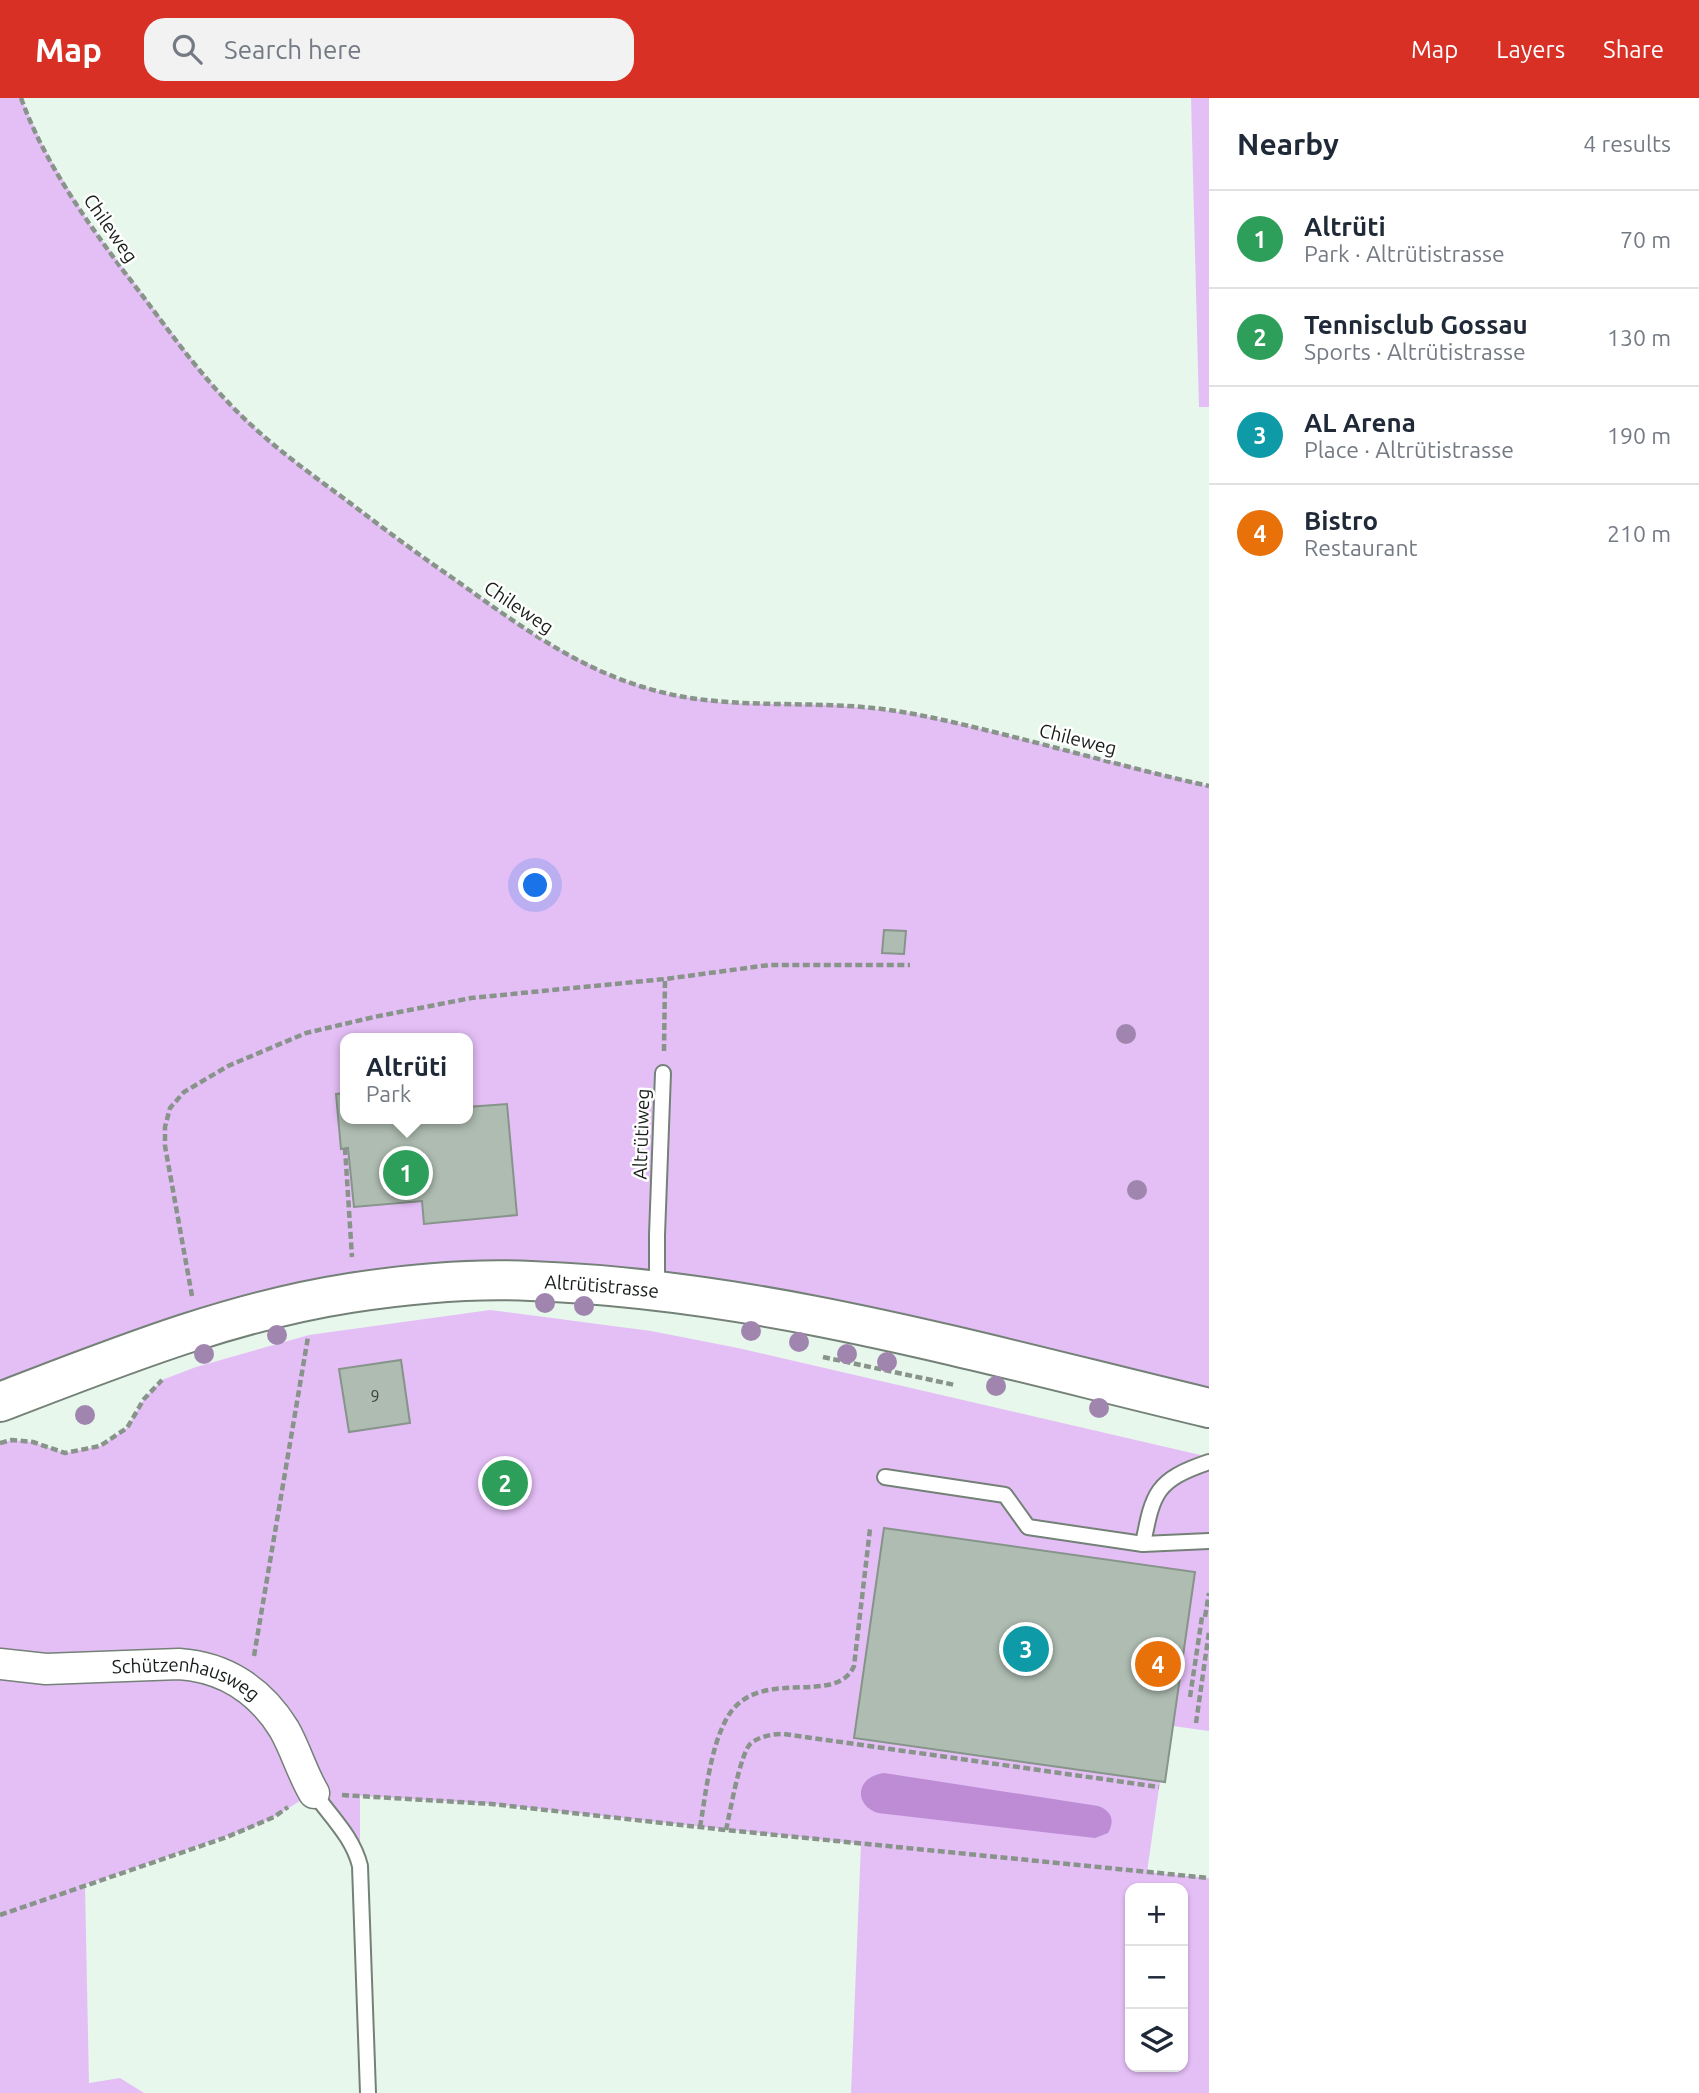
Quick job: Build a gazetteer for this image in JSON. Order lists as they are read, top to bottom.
{
  "streets": {
    "street": ["Altrütistrasse", "Schützenhausweg"],
    "lane": ["Altrütiweg"],
    "path": ["Chileweg"]
  },
  "crossings": [
    ["Altrütiweg", "Altrütistrasse"]
  ],
  "house_numbers": ["9"],
  "page": {
    "header": "Map",
    "search": "Search here",
    "nav": ["Map", "Layers", "Share"],
    "heading": ["Nearby", "4 results"],
    "list": [
      {
        "mark": "1",
        "name": "Altrüti",
        "note": "Park · Altrütistrasse",
        "value": "70 m"
      },
      {
        "mark": "2",
        "name": "Tennisclub Gossau",
        "note": "Sports · Altrütistrasse",
        "value": "130 m"
      },
      {
        "mark": "3",
        "name": "AL Arena",
        "note": "Place · Altrütistrasse",
        "value": "190 m"
      },
      {
        "mark": "4",
        "name": "Bistro",
        "note": "Restaurant",
        "value": "210 m"
      }
    ],
    "popup": ["Altrüti", "Park"],
    "pins": [
      "1",
      "2",
      "3",
      "4"
    ],
    "map_buttons": ["+", "−"]
  }
}
